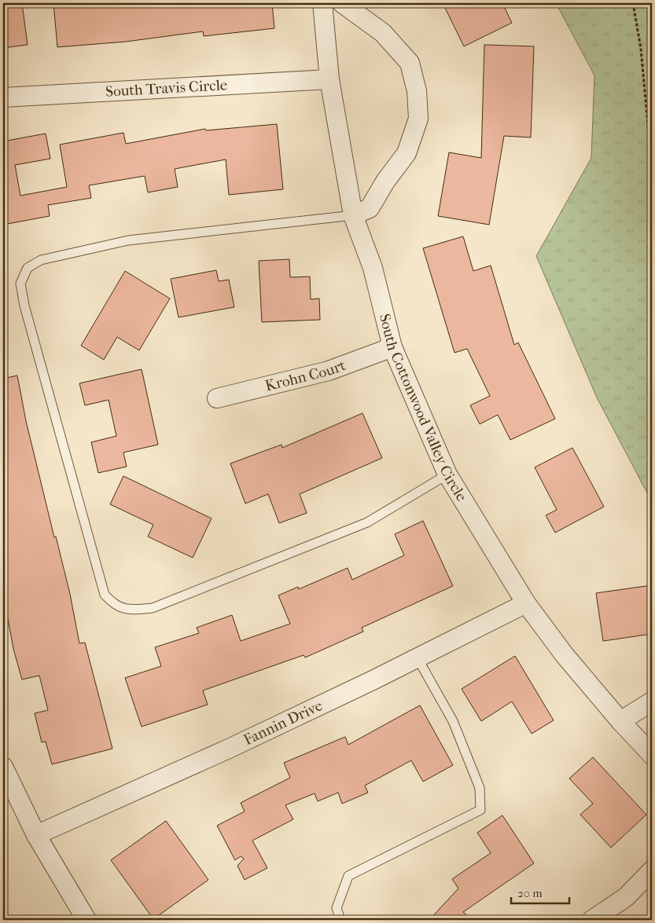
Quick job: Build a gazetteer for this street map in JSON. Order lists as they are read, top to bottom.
{
  "streets": {
    "street": [
      "South Travis Circle",
      "Krohn Court",
      "South Cottonwood Valley Circle",
      "Fannin Drive"
    ]
  },
  "crossings": [
    ["South Travis Circle", "South Cottonwood Valley Circle"],
    ["Krohn Court", "South Cottonwood Valley Circle"],
    ["South Cottonwood Valley Circle", "Fannin Drive"]
  ],
  "scale_bar": "20 m"
}
